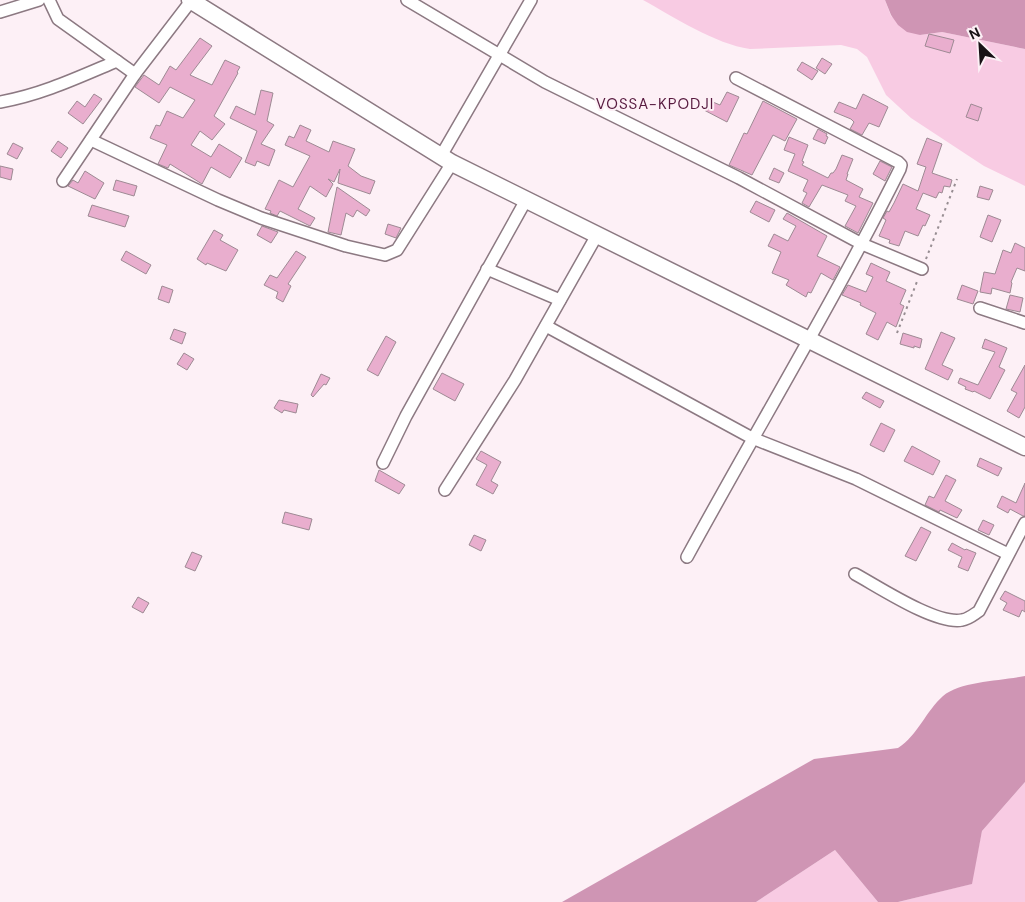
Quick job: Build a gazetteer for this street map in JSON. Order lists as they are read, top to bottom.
{
  "districts": ["VOSSA-KPODJI"],
  "north": "top left"
}
